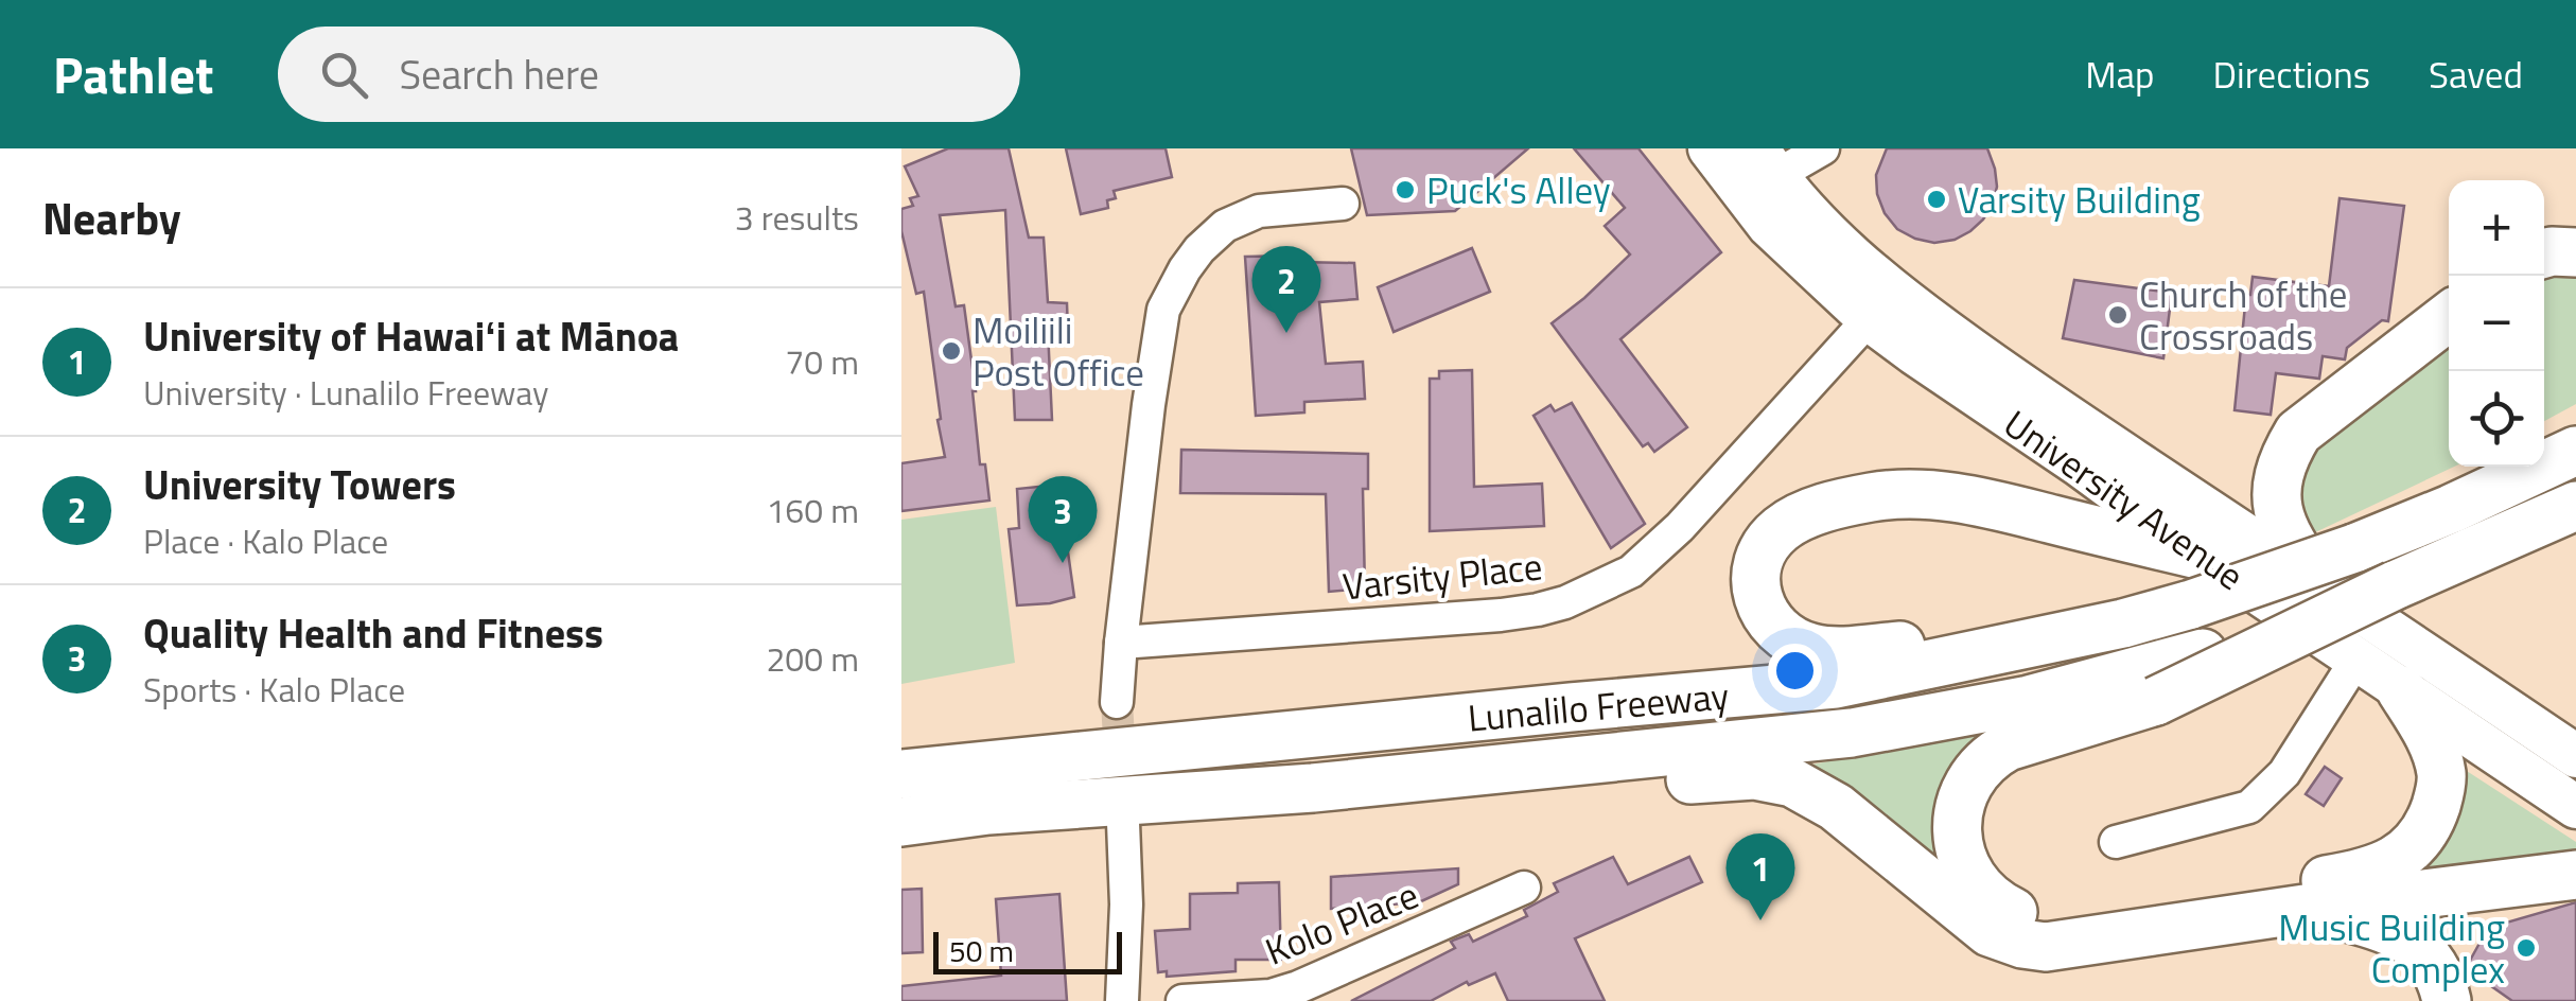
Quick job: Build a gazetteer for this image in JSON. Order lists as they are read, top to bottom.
{
  "streets": {
    "highway": ["Lunalilo Freeway"],
    "main road": ["University Avenue"],
    "street": ["Varsity Place", "Kolo Place"]
  },
  "crossings": [
    ["University Avenue", "Varsity Place"],
    ["University Avenue", "Lunalilo Freeway"]
  ],
  "places": [
    "Puck's Alley",
    "Varsity Building",
    "Church of the Crossroads",
    "Moiliili Post Office",
    "Music Building Complex"
  ],
  "scale_bar": "50 m",
  "page": {
    "header": "Pathlet",
    "search": "Search here",
    "nav": ["Map", "Directions", "Saved"],
    "heading": ["Nearby", "3 results"],
    "map_buttons": ["+", "−"],
    "pins": ["2", "3", "1"],
    "list": [
      {
        "mark": "1",
        "name": "University of Hawaiʻi at Mānoa",
        "note": "University · Lunalilo Freeway",
        "value": "70 m"
      },
      {
        "mark": "2",
        "name": "University Towers",
        "note": "Place · Kalo Place",
        "value": "160 m"
      },
      {
        "mark": "3",
        "name": "Quality Health and Fitness",
        "note": "Sports · Kalo Place",
        "value": "200 m"
      }
    ],
    "scale": "50 m"
  }
}
